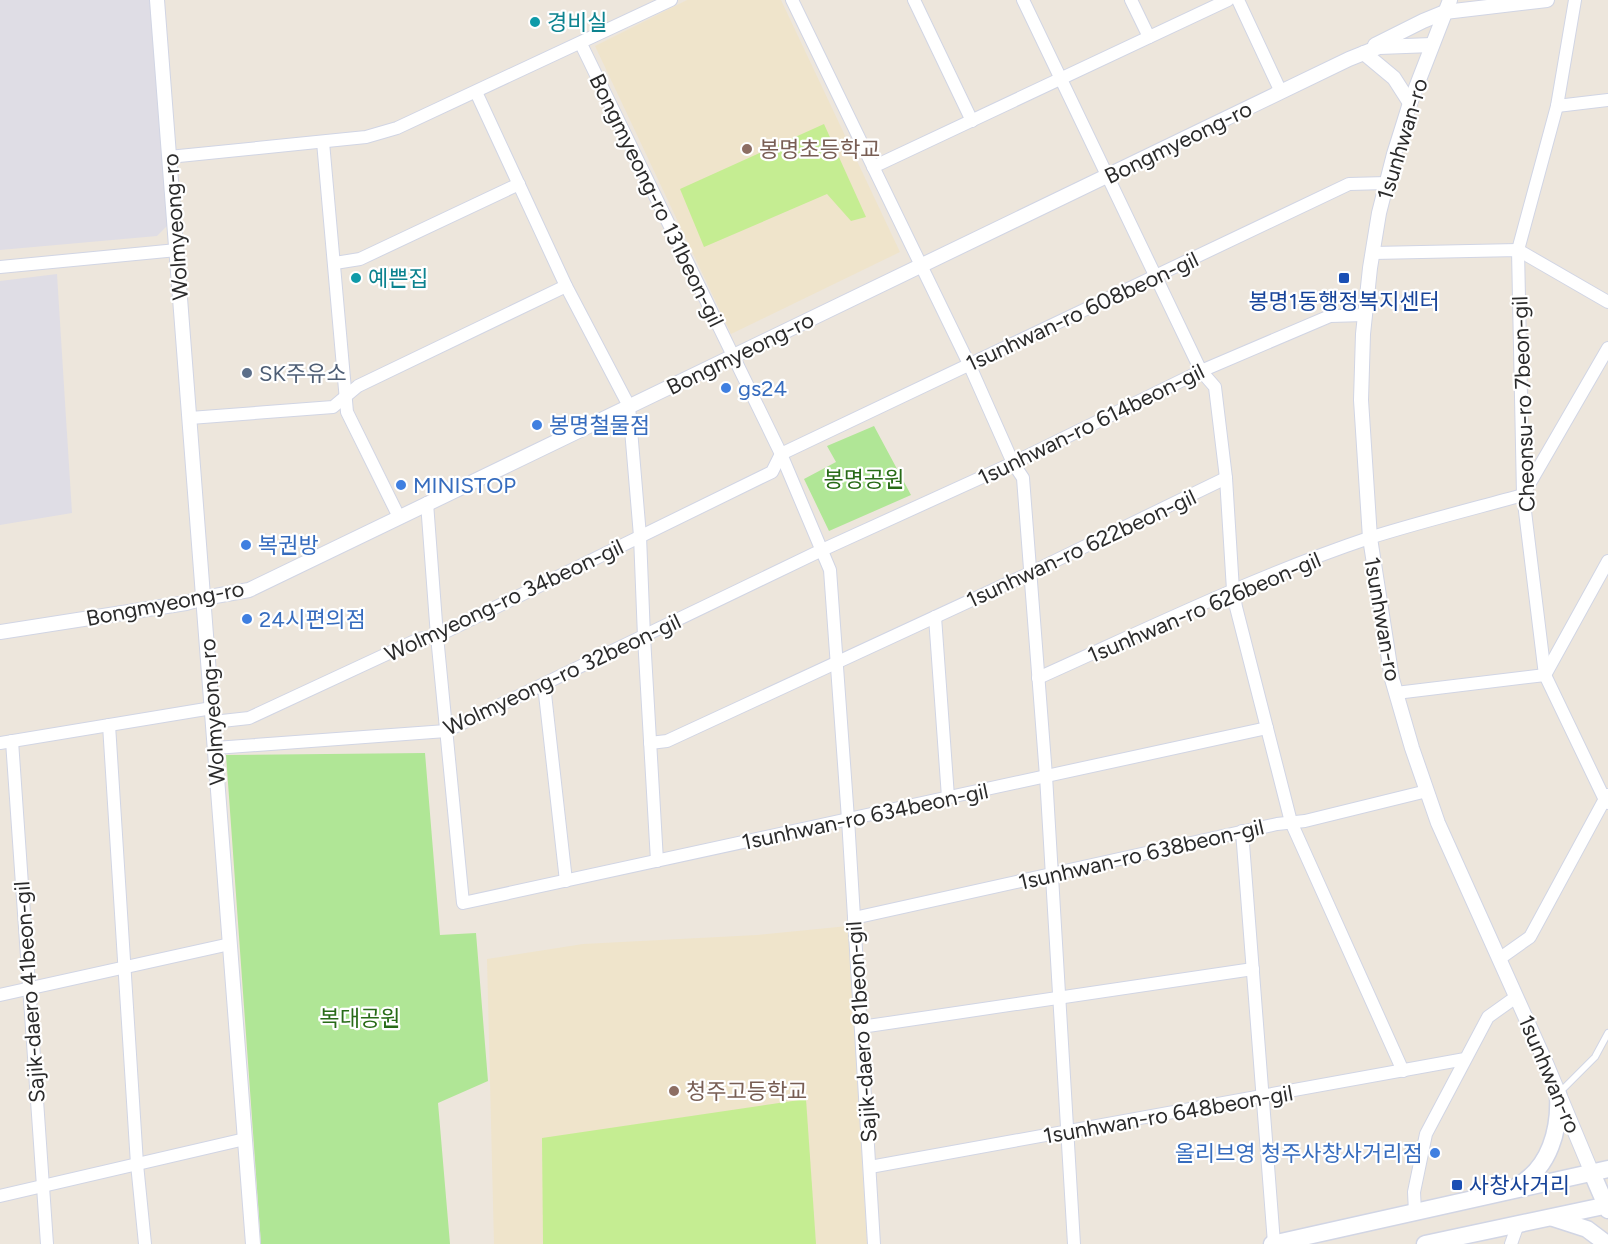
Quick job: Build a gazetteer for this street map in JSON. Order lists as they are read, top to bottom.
{
  "streets": {
    "main road": ["1sunhwan-ro"],
    "street": [
      "Bongmyeong-ro",
      "Bongmyeong-ro 131beon-gil",
      "Wolmyeong-ro",
      "1sunhwan-ro 608beon-gil",
      "Cheonsu-ro 7beon-gil",
      "1sunhwan-ro 614beon-gil",
      "1sunhwan-ro 622beon-gil",
      "Wolmyeong-ro 34beon-gil",
      "1sunhwan-ro 626beon-gil",
      "Wolmyeong-ro 32beon-gil",
      "1sunhwan-ro 634beon-gil",
      "1sunhwan-ro 638beon-gil",
      "Sajik-daero 41beon-gil",
      "Sajik-daero 81beon-gil",
      "1sunhwan-ro 648beon-gil"
    ]
  },
  "crossings": [
    ["1sunhwan-ro", "Bongmyeong-ro"],
    ["1sunhwan-ro", "1sunhwan-ro 608beon-gil"],
    ["1sunhwan-ro", "1sunhwan-ro 614beon-gil"],
    ["1sunhwan-ro", "1sunhwan-ro 626beon-gil"],
    ["1sunhwan-ro", "1sunhwan-ro 638beon-gil"],
    ["Bongmyeong-ro", "Bongmyeong-ro 131beon-gil"],
    ["Bongmyeong-ro", "Wolmyeong-ro"],
    ["Bongmyeong-ro 131beon-gil", "1sunhwan-ro 608beon-gil"],
    ["Bongmyeong-ro 131beon-gil", "1sunhwan-ro 614beon-gil"],
    ["Bongmyeong-ro 131beon-gil", "Wolmyeong-ro 34beon-gil"],
    ["Bongmyeong-ro 131beon-gil", "Wolmyeong-ro 32beon-gil"],
    ["Bongmyeong-ro 131beon-gil", "Sajik-daero 81beon-gil"],
    ["Wolmyeong-ro", "Wolmyeong-ro 34beon-gil"],
    ["Wolmyeong-ro", "Wolmyeong-ro 32beon-gil"],
    ["1sunhwan-ro 608beon-gil", "Wolmyeong-ro 34beon-gil"],
    ["Cheonsu-ro 7beon-gil", "1sunhwan-ro 626beon-gil"],
    ["1sunhwan-ro 614beon-gil", "Wolmyeong-ro 32beon-gil"],
    ["1sunhwan-ro 614beon-gil", "Sajik-daero 81beon-gil"],
    ["1sunhwan-ro 622beon-gil", "Sajik-daero 81beon-gil"],
    ["Wolmyeong-ro 34beon-gil", "Sajik-daero 41beon-gil"],
    ["Wolmyeong-ro 32beon-gil", "1sunhwan-ro 634beon-gil"],
    ["Wolmyeong-ro 32beon-gil", "Sajik-daero 81beon-gil"],
    ["1sunhwan-ro 634beon-gil", "Sajik-daero 81beon-gil"],
    ["1sunhwan-ro 638beon-gil", "Sajik-daero 81beon-gil"],
    ["Sajik-daero 81beon-gil", "1sunhwan-ro 648beon-gil"]
  ],
  "parks": ["봉명공원", "복대공원"],
  "places": {
    "other": [
      "경비실",
      "봉명초등학교",
      "예쁜집",
      "SK주유소",
      "gs24",
      "봉명철물점",
      "MINISTOP",
      "복권방",
      "24시편의점",
      "청주고등학교",
      "올리브영 청주사창사거리점"
    ],
    "transit": ["봉명1동행정복지센터", "사창사거리"]
  }
}
